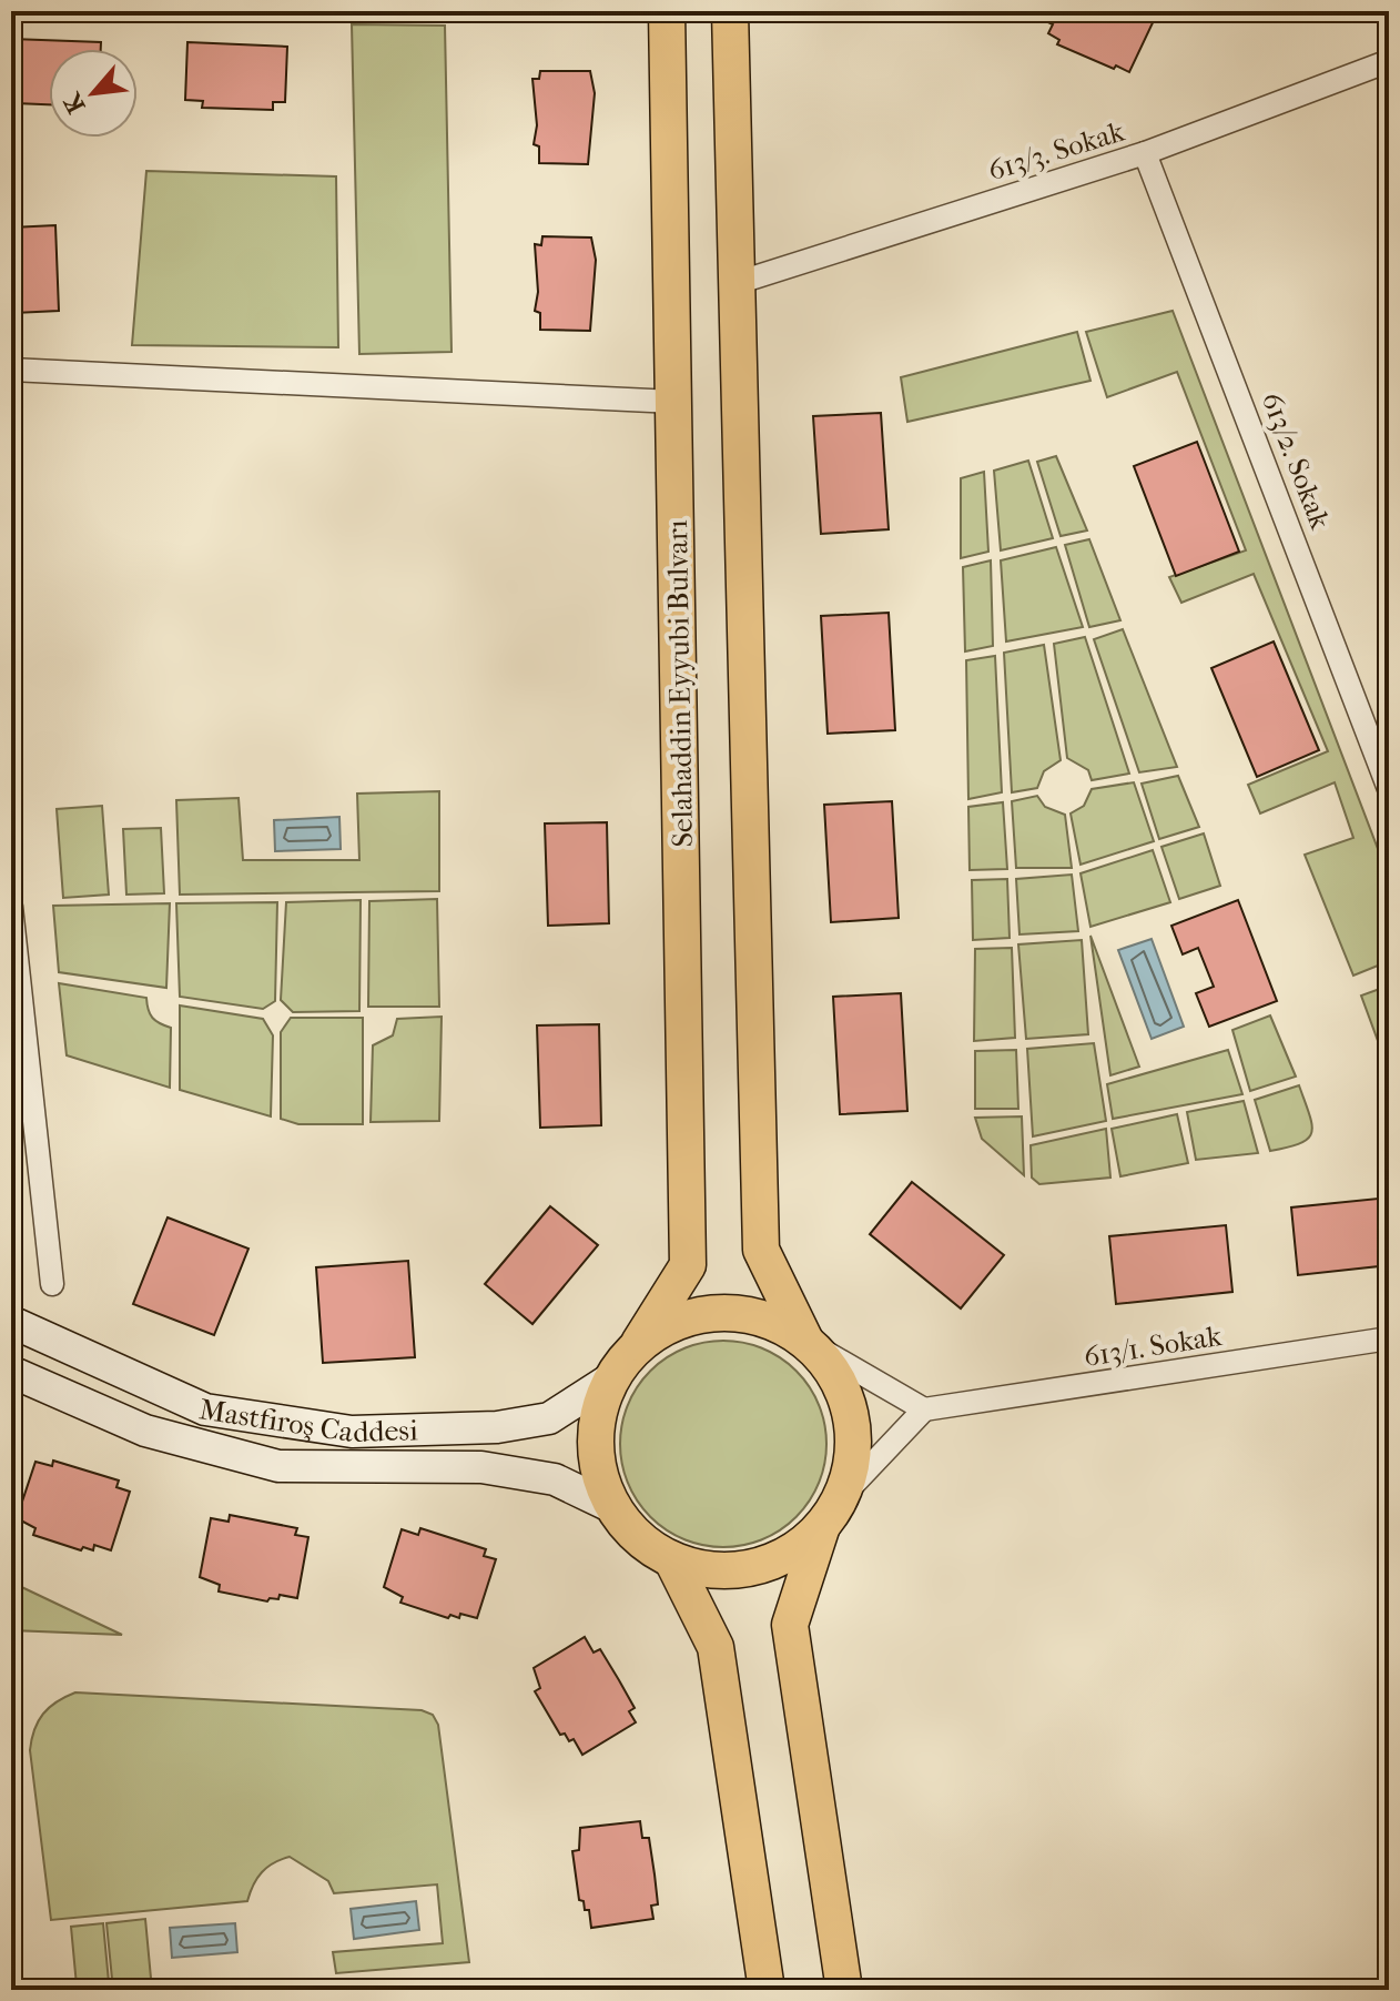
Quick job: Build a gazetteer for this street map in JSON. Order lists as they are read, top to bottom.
{
  "streets": {
    "main road": ["Selahaddin Eyyubi Bulvarı", "Mastfıroş Caddesi"],
    "street": ["613/3. Sokak", "613/2. Sokak", "613/1. Sokak"]
  },
  "crossings": [
    ["613/3. Sokak", "613/2. Sokak"],
    ["Selahaddin Eyyubi Bulvarı", "Mastfıroş Caddesi"]
  ],
  "north": "bottom left"
}
